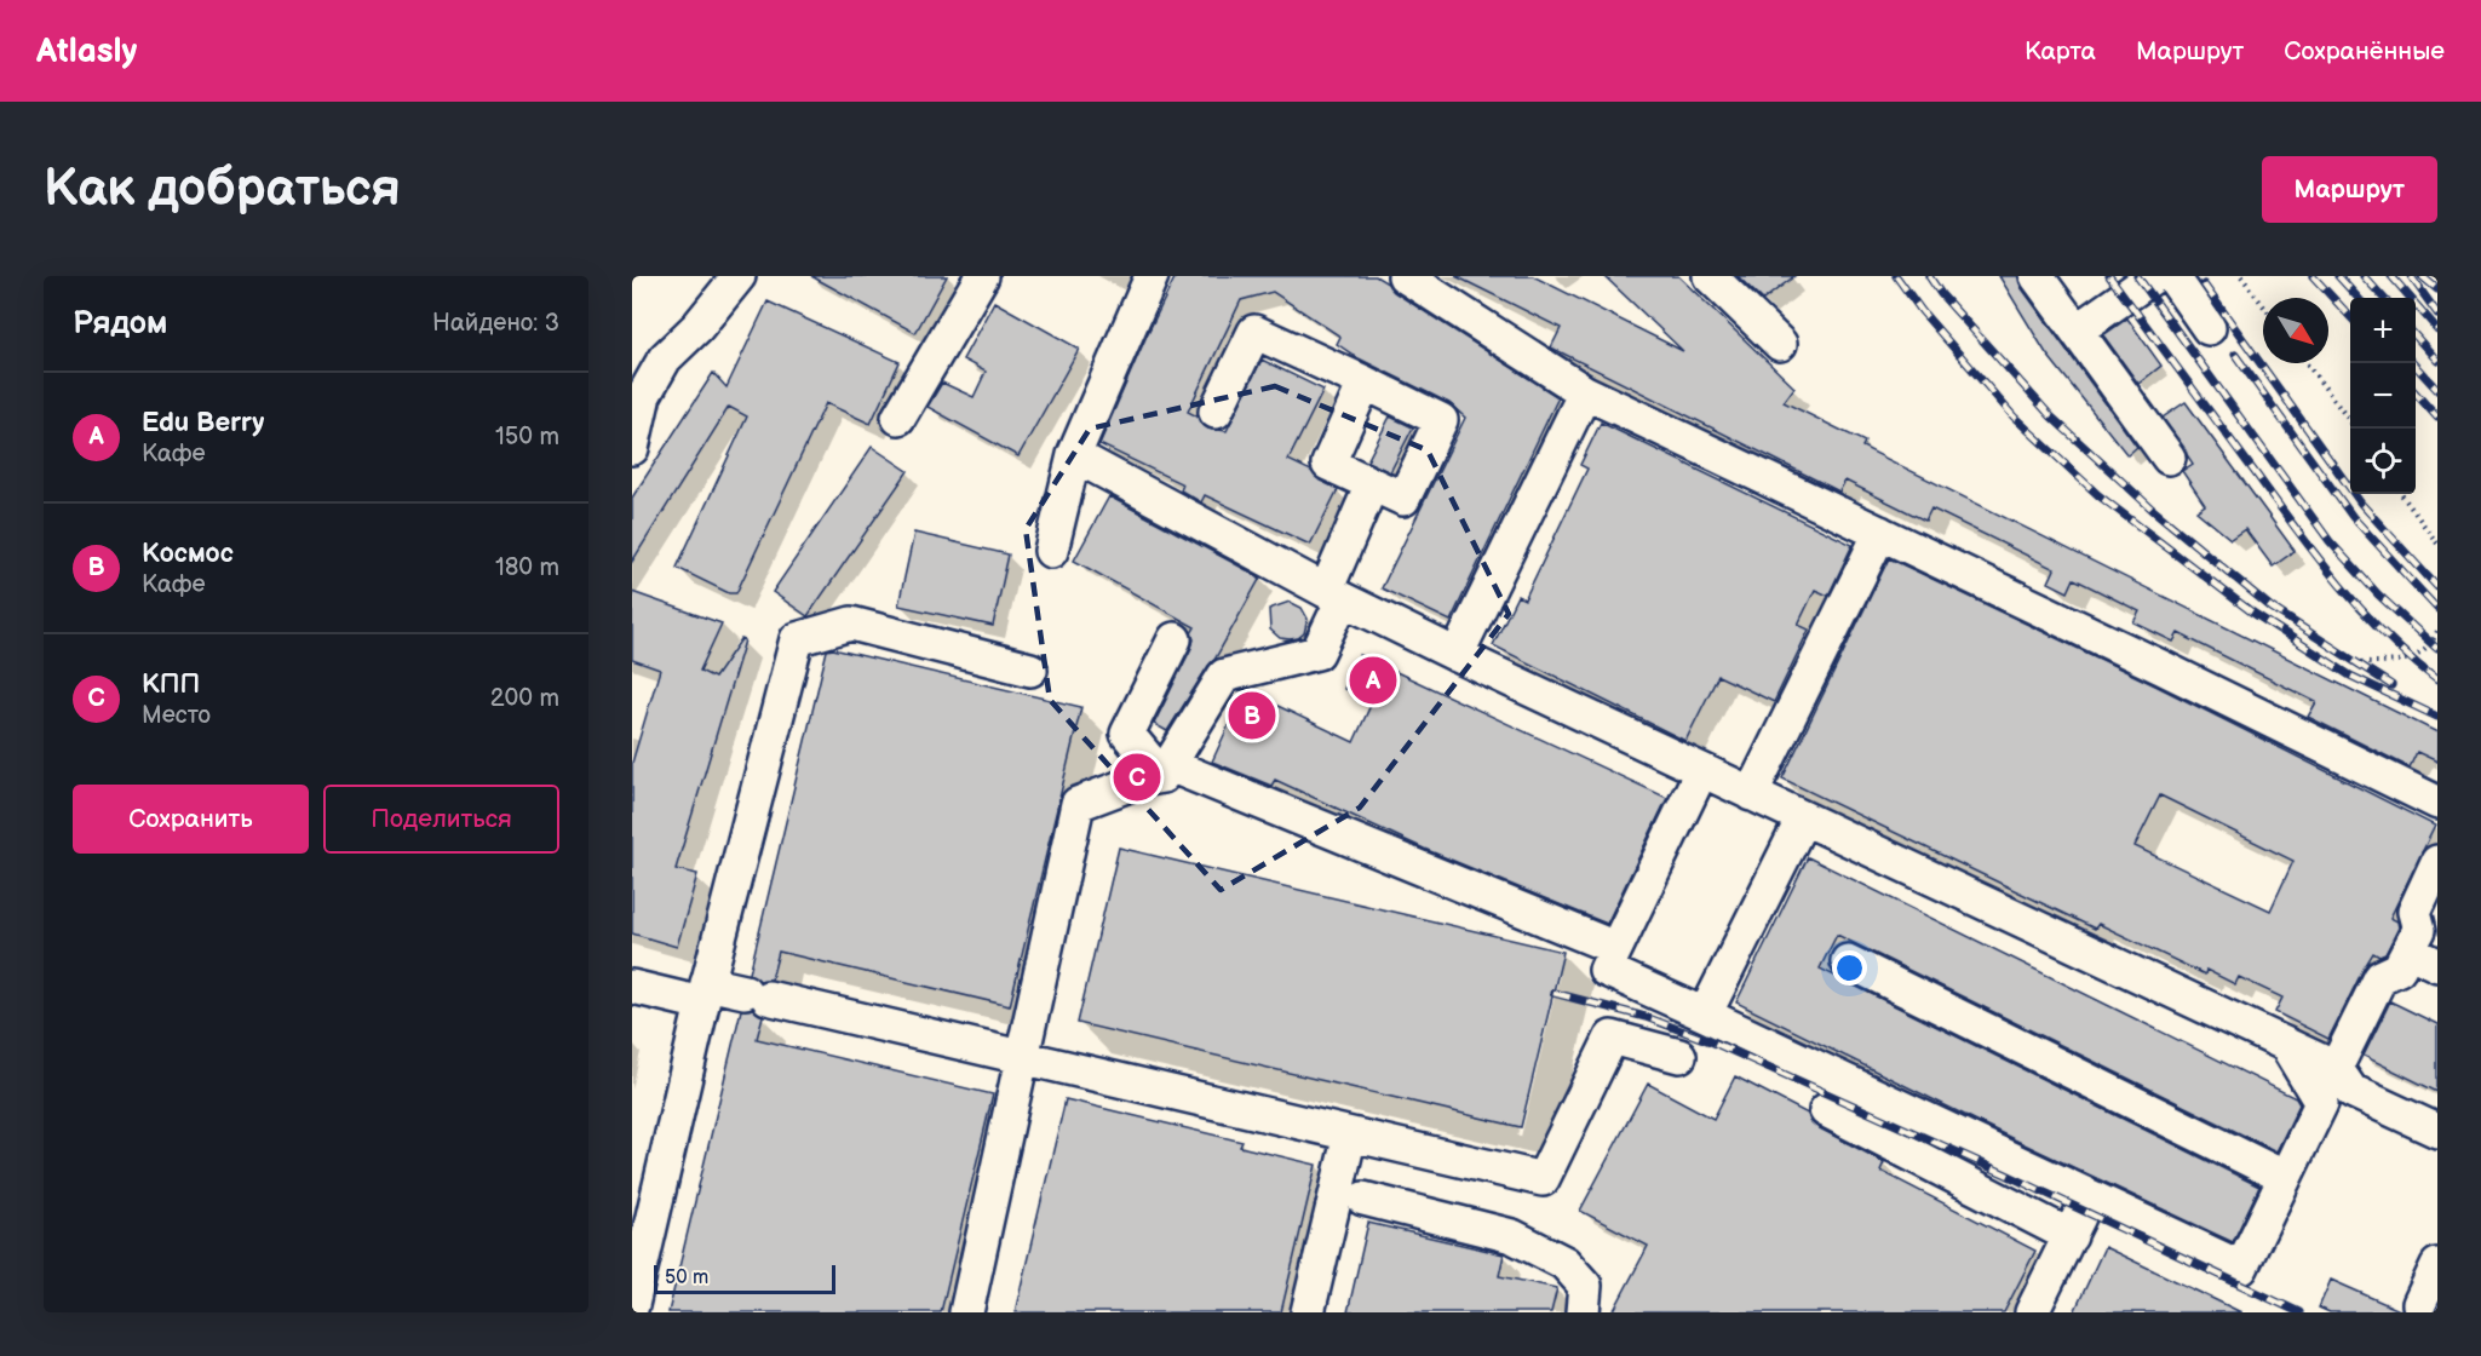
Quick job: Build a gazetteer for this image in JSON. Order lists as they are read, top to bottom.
{
  "scale_bar": "50 m",
  "north": "bottom right",
  "page": {
    "header": "Atlasly",
    "nav": ["Карта", "Маршрут", "Сохранённые"],
    "buttons": [
      "Маршрут",
      ["Сохранить", "Поделиться"]
    ],
    "title": "Как добраться",
    "heading": ["Рядом", "Найдено: 3"],
    "map_buttons": ["+", "−"],
    "list": [
      {
        "mark": "A",
        "name": "Edu Berry",
        "note": "Кафе",
        "value": "150 m"
      },
      {
        "mark": "B",
        "name": "Космос",
        "note": "Кафе",
        "value": "180 m"
      },
      {
        "mark": "C",
        "name": "КПП",
        "note": "Место",
        "value": "200 m"
      }
    ],
    "pins": ["A", "B", "C"],
    "scale": "50 m"
  }
}
